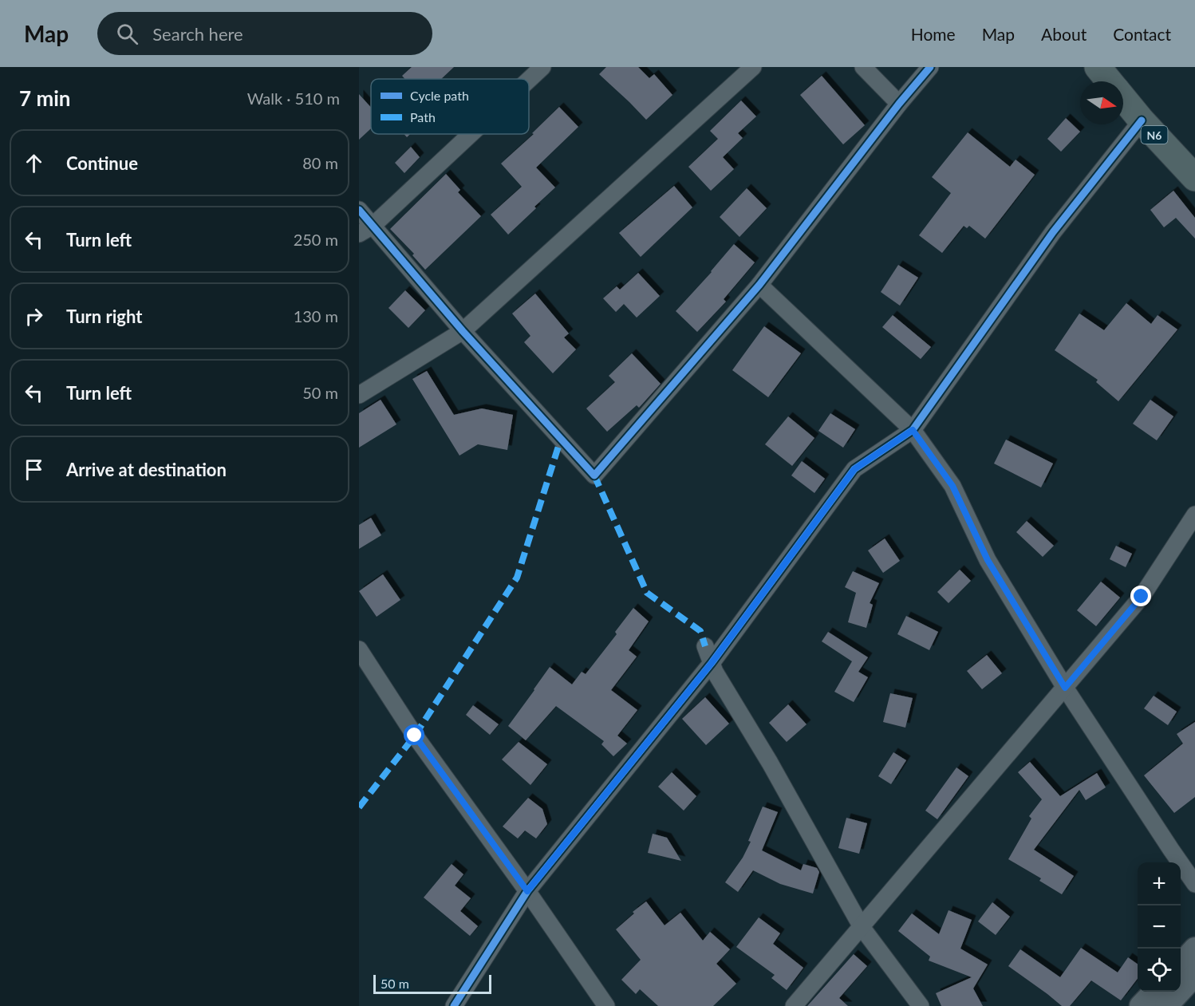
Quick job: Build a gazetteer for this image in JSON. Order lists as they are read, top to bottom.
{
  "streets": {
    "highway": ["N6"]
  },
  "legend": ["Cycle path", "Path"],
  "scale_bar": "50 m",
  "north": "right",
  "page": {
    "header": "Map",
    "search": "Search here",
    "nav": [
      "Home",
      "Map",
      "About",
      "Contact"
    ],
    "heading": ["7 min", "Walk · 510 m"],
    "list": [
      ["Continue", "80 m"],
      ["Turn left", "250 m"],
      ["Turn right", "130 m"],
      ["Turn left", "50 m"],
      "Arrive at destination"
    ],
    "map_buttons": ["+", "−"],
    "scale": "50 m"
  }
}
